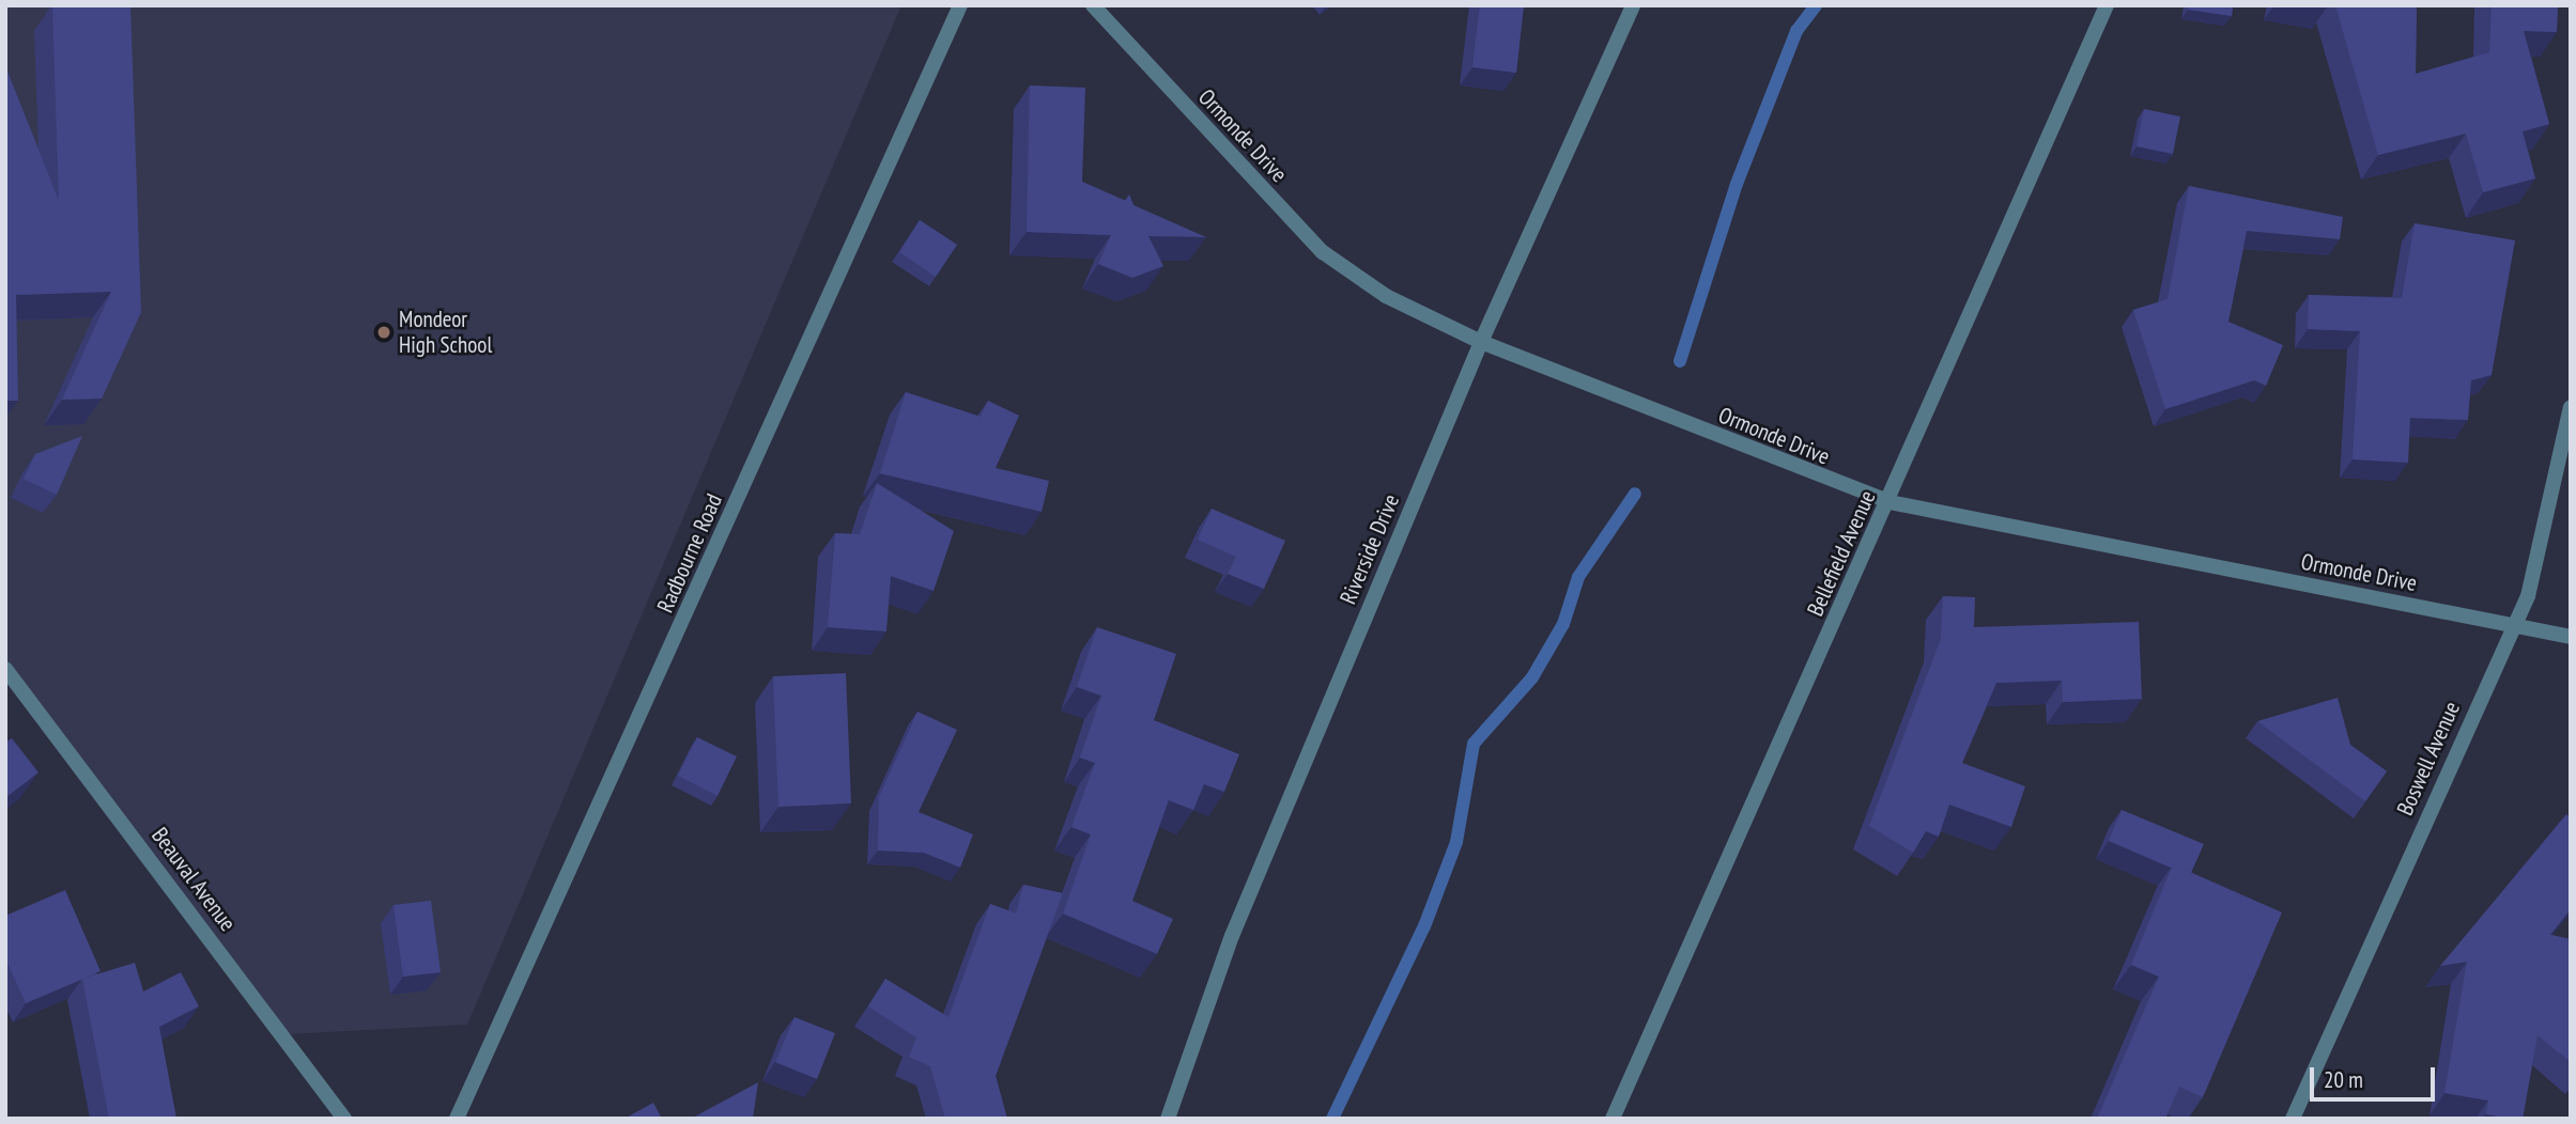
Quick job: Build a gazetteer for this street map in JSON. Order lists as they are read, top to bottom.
{
  "streets": {
    "street": [
      "Ormonde Drive",
      "Riverside Drive",
      "Radbourne Road",
      "Bellefield Avenue",
      "Boswell Avenue",
      "Beauval Avenue"
    ]
  },
  "crossings": [
    ["Ormonde Drive", "Riverside Drive"],
    ["Ormonde Drive", "Bellefield Avenue"],
    ["Ormonde Drive", "Boswell Avenue"]
  ],
  "places": ["Mondeor High School"],
  "scale_bar": "20 m"
}
